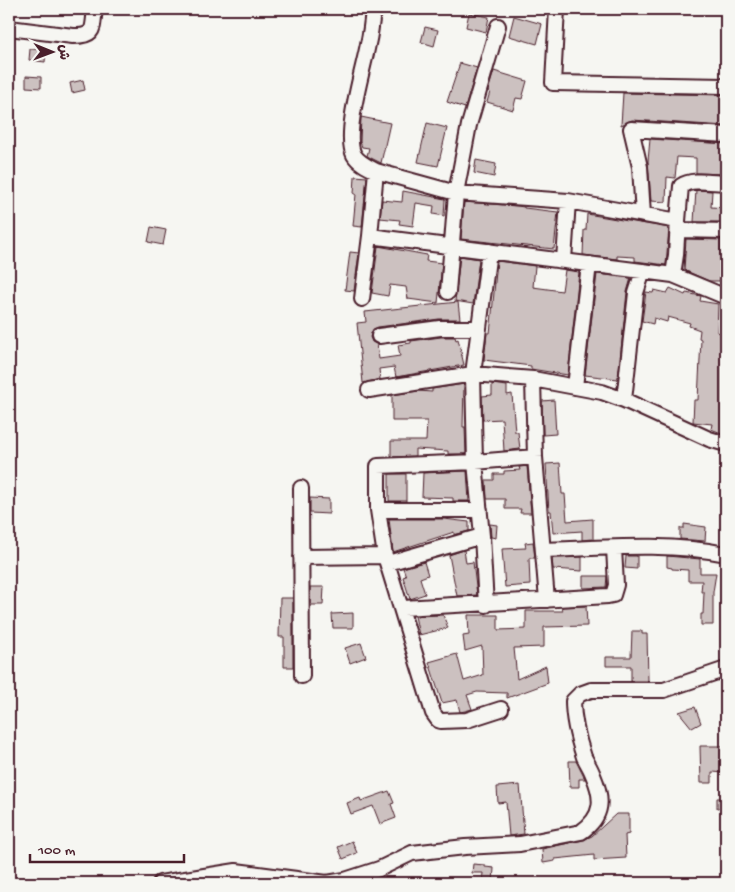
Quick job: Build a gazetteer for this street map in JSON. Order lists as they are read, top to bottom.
{
  "scale_bar": "100 m",
  "north": "right"
}
